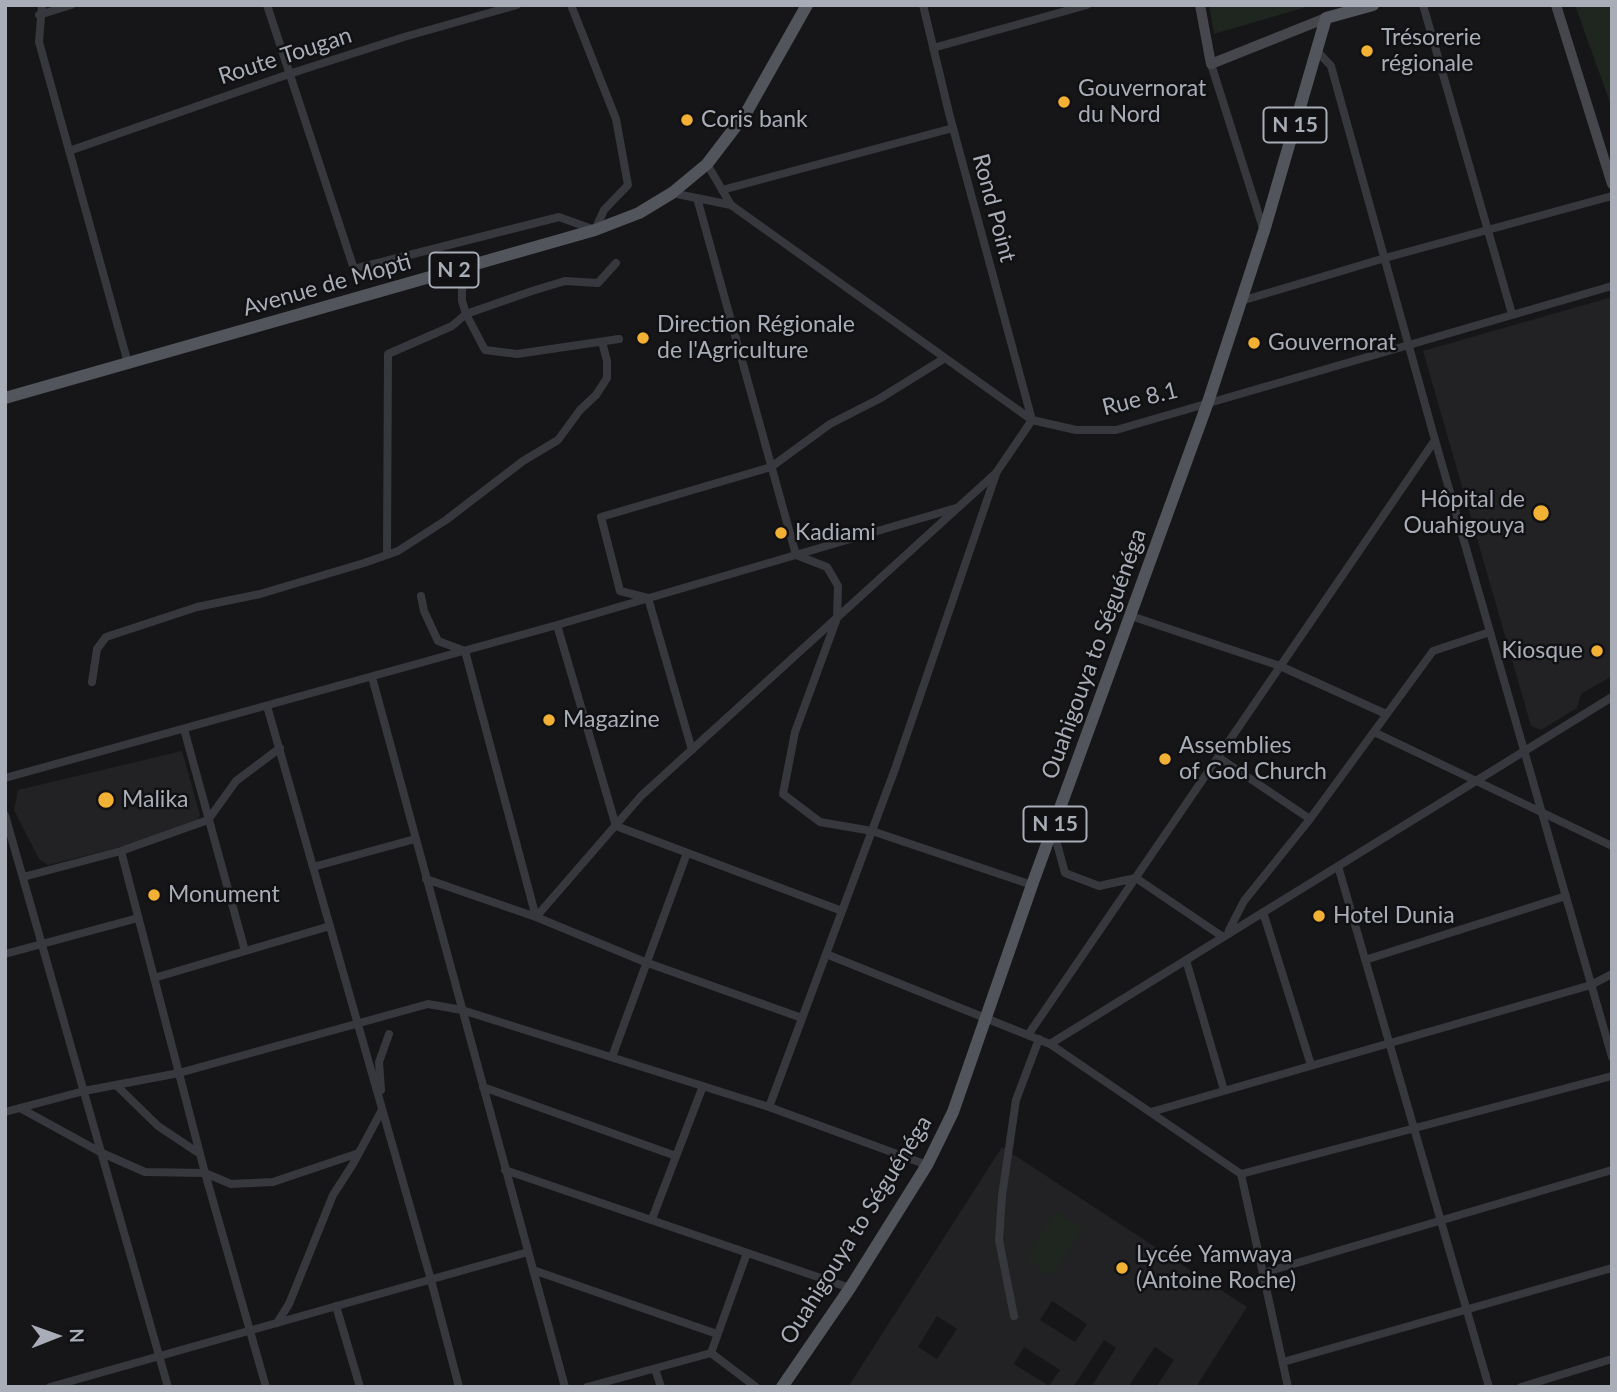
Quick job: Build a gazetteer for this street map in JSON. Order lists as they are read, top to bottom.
{
  "streets": {
    "main road": [
      "N 15",
      "N 2",
      "Avenue de Mopti",
      "Ouahigouya to Séguénéga"
    ],
    "street": ["Route Tougan", "Rond Point", "Rue 8.1"]
  },
  "crossings": [
    ["Rond Point", "Rue 8.1"],
    ["Avenue de Mopti", "Rue 8.1"],
    ["Rue 8.1", "Ouahigouya to Séguénéga"]
  ],
  "places": [
    "Trésorerie régionale",
    "Gouvernorat du Nord",
    "Coris bank",
    "Direction Régionale de l'Agriculture",
    "Gouvernorat",
    "Hôpital de Ouahigouya",
    "Kadiami",
    "Kiosque",
    "Magazine",
    "Assemblies of God Church",
    "Malika",
    "Monument",
    "Hotel Dunia",
    "Lycée Yamwaya (Antoine Roche)"
  ],
  "north": "right"
}
